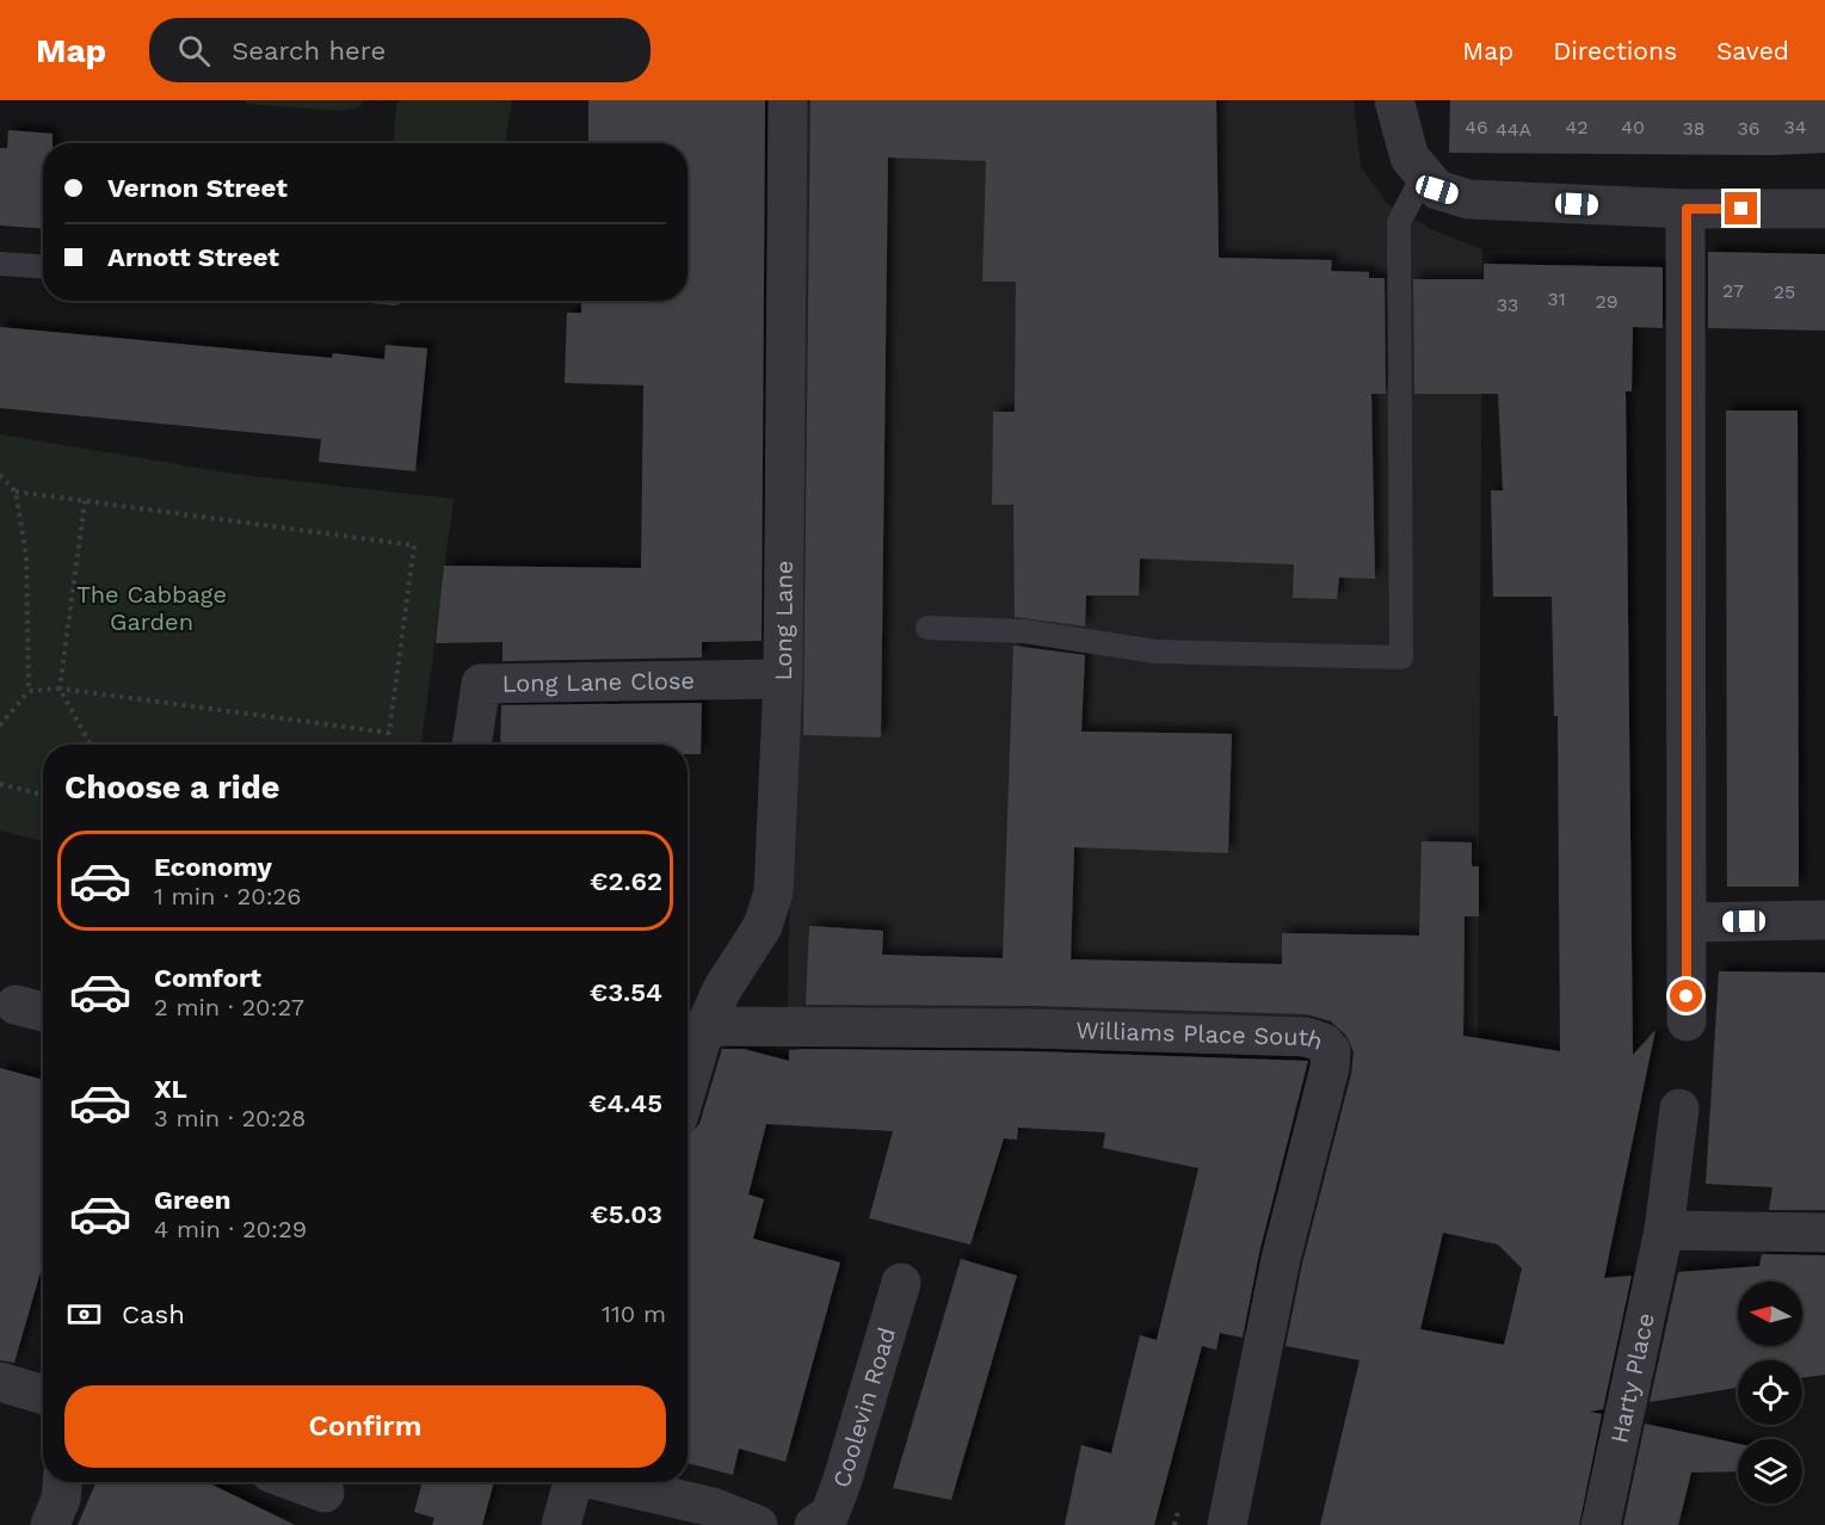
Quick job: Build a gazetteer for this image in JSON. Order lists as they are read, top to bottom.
{
  "streets": {
    "street": [
      "Long Lane",
      "Long Lane Close",
      "Williams Place South",
      "Harty Place",
      "Coolevin Road"
    ]
  },
  "crossings": [
    ["Long Lane", "Long Lane Close"],
    ["Long Lane", "Williams Place South"]
  ],
  "parks": ["The Cabbage Garden"],
  "house_numbers": [
    "46",
    "42",
    "40",
    "34",
    "38",
    "36",
    "44A",
    "27",
    "25",
    "31",
    "29",
    "33"
  ],
  "north": "left",
  "page": {
    "header": "Map",
    "search": "Search here",
    "nav": ["Map", "Directions", "Saved"],
    "banner": ["Vernon Street", "Arnott Street"],
    "heading": "Choose a ride",
    "list": [
      {
        "name": "Economy",
        "note": "1 min · 20:26",
        "value": "€2.62"
      },
      {
        "name": "Comfort",
        "note": "2 min · 20:27",
        "value": "€3.54"
      },
      {
        "name": "XL",
        "note": "3 min · 20:28",
        "value": "€4.45"
      },
      {
        "name": "Green",
        "note": "4 min · 20:29",
        "value": "€5.03"
      }
    ],
    "pay": ["Cash", "110 m"],
    "buttons": "Confirm"
  }
}
